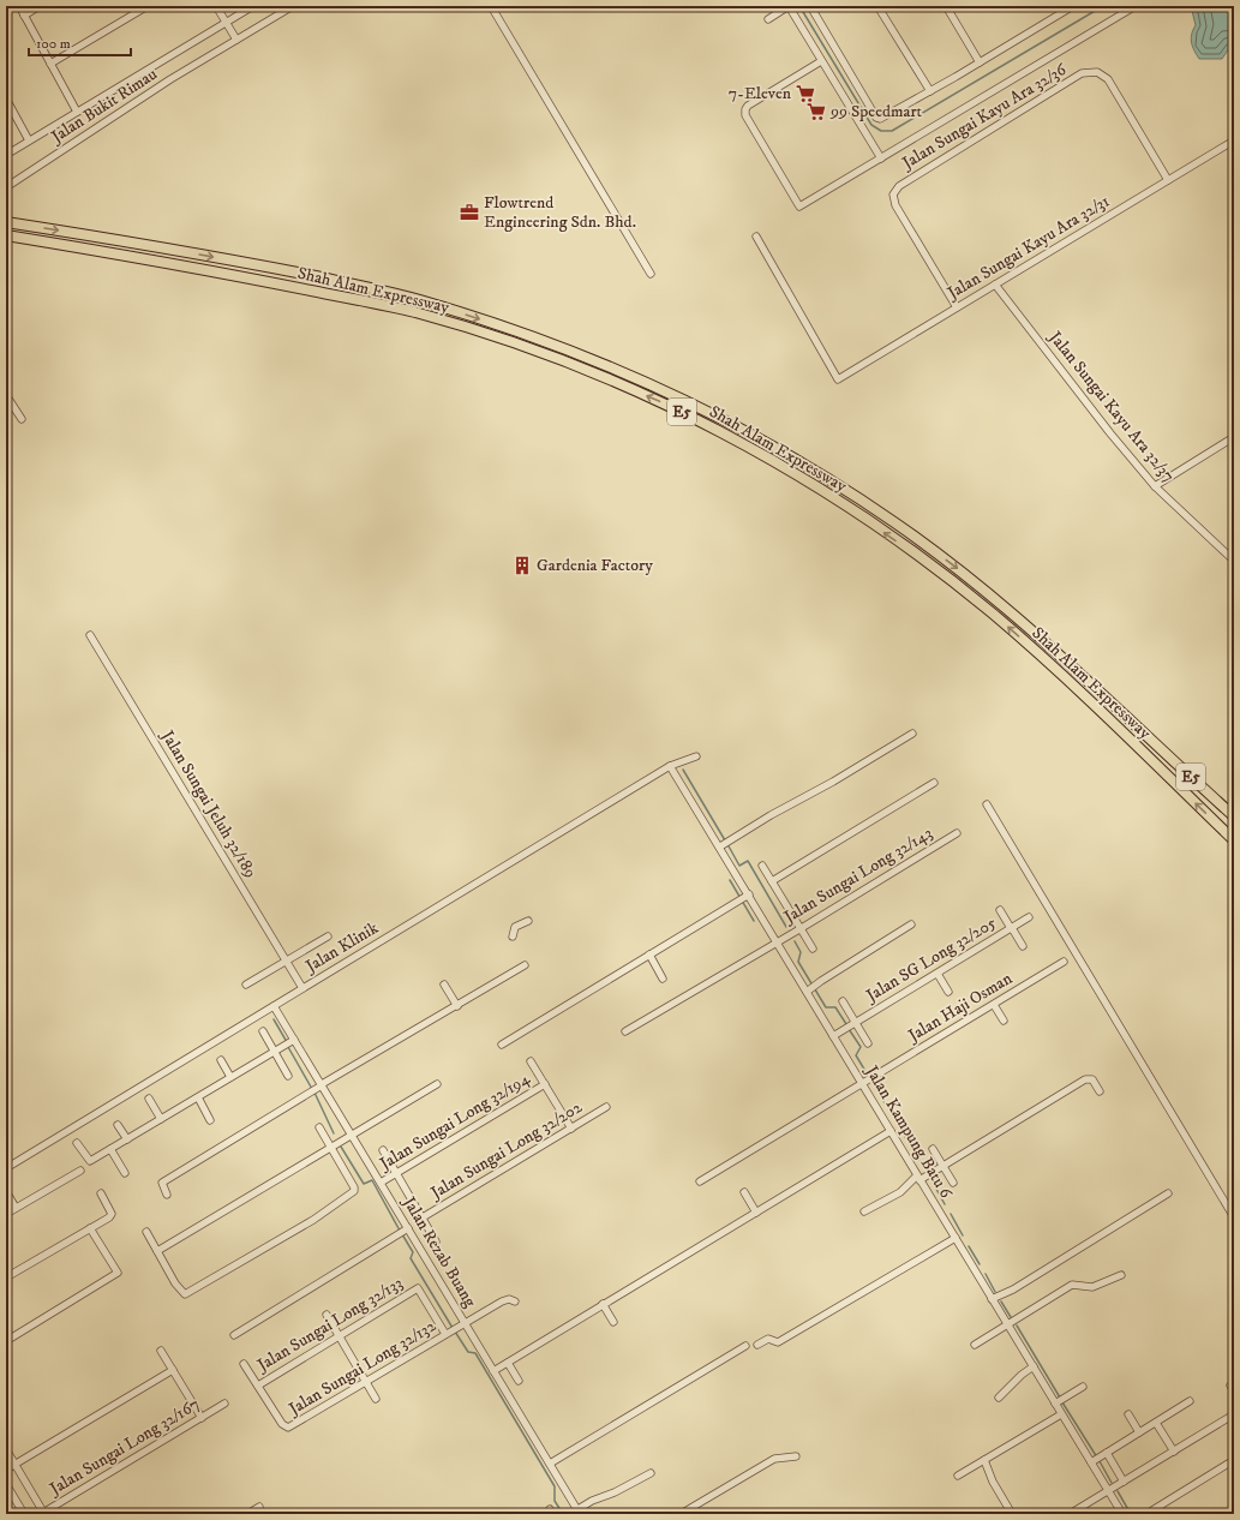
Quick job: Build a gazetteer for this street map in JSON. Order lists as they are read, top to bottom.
{
  "streets": {
    "highway": ["Shah Alam Expressway", "E5"],
    "street": [
      "Jalan Bukit Rimau",
      "Jalan Sungai Kayu Ara 32/36",
      "Jalan Sungai Kayu Ara 32/31",
      "Jalan Sungai Kayu Ara 32/37",
      "Jalan Sungai Jeluh 32/189",
      "Jalan Sungai Long 32/143",
      "Jalan Klinik",
      "Jalan SG Long 32/205",
      "Jalan Haji Osman",
      "Jalan Sungai Long 32/194",
      "Jalan Kampung Batu 6",
      "Jalan Sungai Long 32/202",
      "Jalan Rezab Buang",
      "Jalan Sungai Long 32/133",
      "Jalan Sungai Long 32/132",
      "Jalan Sungai Long 32/167"
    ]
  },
  "crossings": [
    ["Jalan Sungai Kayu Ara 32/36", "Jalan Sungai Kayu Ara 32/31"],
    ["Jalan Sungai Kayu Ara 32/31", "Jalan Sungai Kayu Ara 32/37"],
    ["Jalan Sungai Jeluh 32/189", "Jalan Klinik"],
    ["Jalan Sungai Long 32/143", "Jalan Kampung Batu 6"],
    ["Jalan Klinik", "Jalan Kampung Batu 6"],
    ["Jalan Klinik", "Jalan Rezab Buang"],
    ["Jalan SG Long 32/205", "Jalan Kampung Batu 6"],
    ["Jalan Haji Osman", "Jalan Kampung Batu 6"],
    ["Jalan Sungai Long 32/194", "Jalan Rezab Buang"],
    ["Jalan Rezab Buang", "Jalan Sungai Long 32/132"],
    ["Jalan Sungai Long 32/133", "Jalan Sungai Long 32/132"]
  ],
  "places": {
    "supermarket": ["7-Eleven", "99 Speedmart"],
    "office": ["Flowtrend Engineering Sdn. Bhd."],
    "building": ["Gardenia Factory"]
  },
  "scale_bar": "100 m"
}
